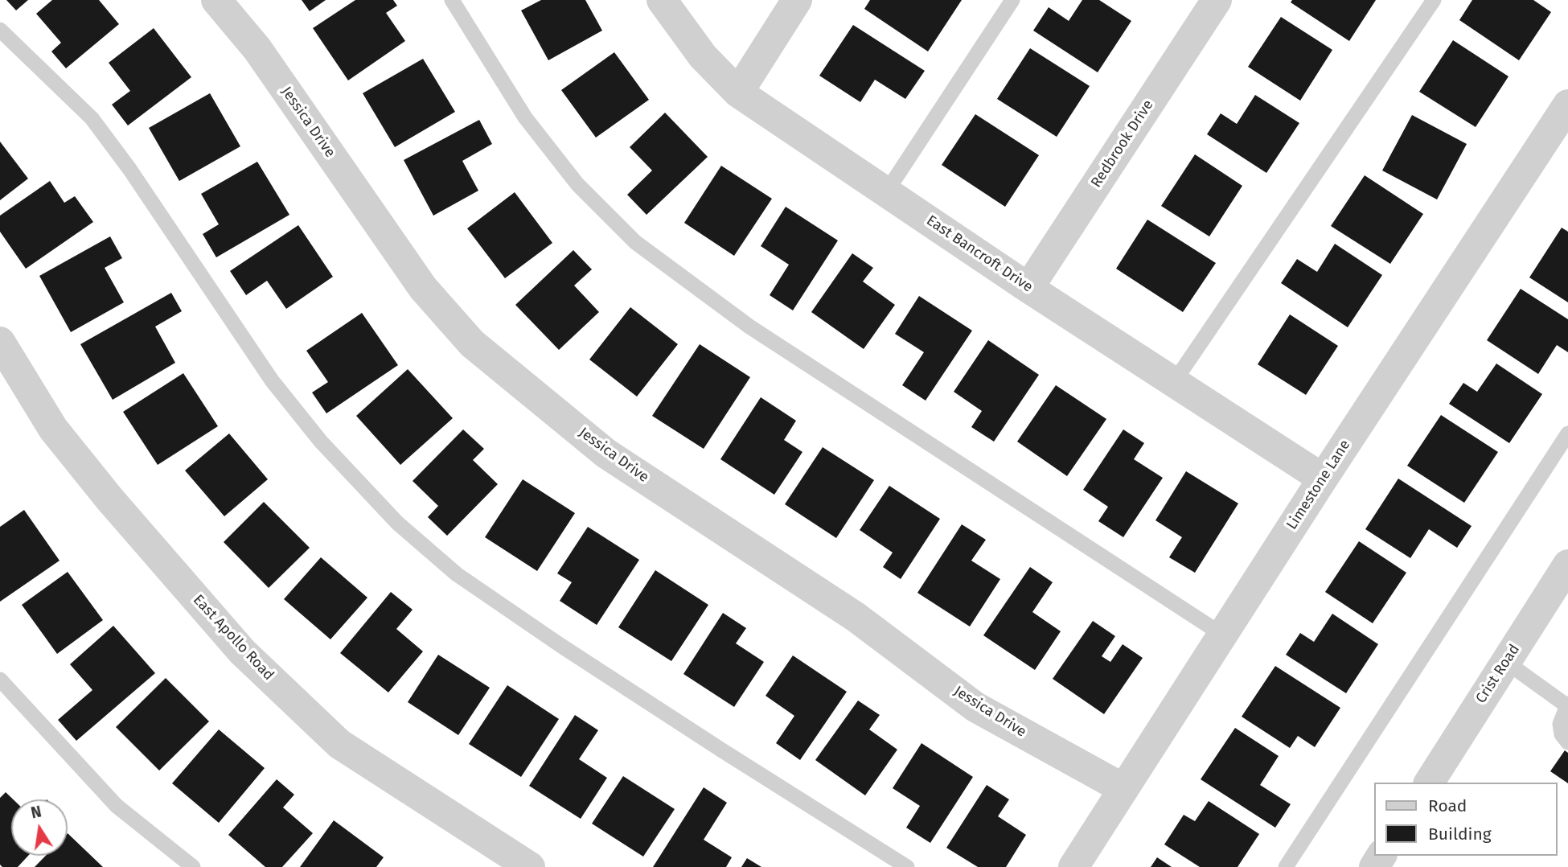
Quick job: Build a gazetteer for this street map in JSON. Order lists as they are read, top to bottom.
{
  "streets": {
    "street": [
      "Jessica Drive",
      "Redbrook Drive",
      "East Bancroft Drive",
      "Limestone Lane",
      "East Apollo Road",
      "Crist Road"
    ]
  },
  "crossings": [
    ["Jessica Drive", "Limestone Lane"],
    ["Redbrook Drive", "East Bancroft Drive"],
    ["East Bancroft Drive", "Limestone Lane"]
  ],
  "legend": ["Road", "Building"],
  "north": "top"
}
